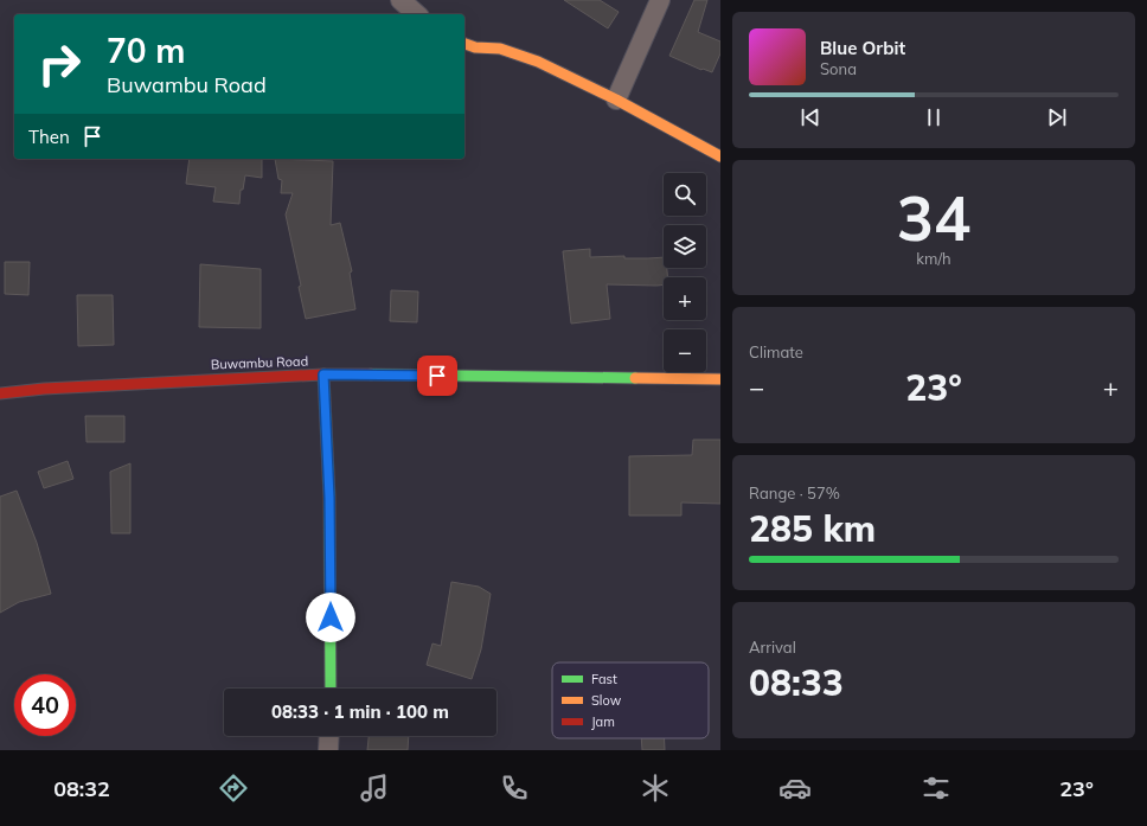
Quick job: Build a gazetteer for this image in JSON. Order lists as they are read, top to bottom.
{
  "streets": {
    "street": ["Buwambu Road"]
  },
  "legend": ["Fast", "Slow", "Jam"],
  "page": {
    "turn": ["70 m", "Buwambu Road"],
    "song": ["Blue Orbit", "Sona"],
    "then": "Then",
    "tile": [
      ["34", "km/h"],
      "Climate",
      ["Range · 57%", "285 km"],
      ["Arrival", "08:33"]
    ],
    "map_buttons": ["+", "−"],
    "heat": ["−", "23°", "+"],
    "limit": "40",
    "trip": "08:33 · 1 min · 100 m",
    "tabs": ["08:32", "23°"]
  }
}
